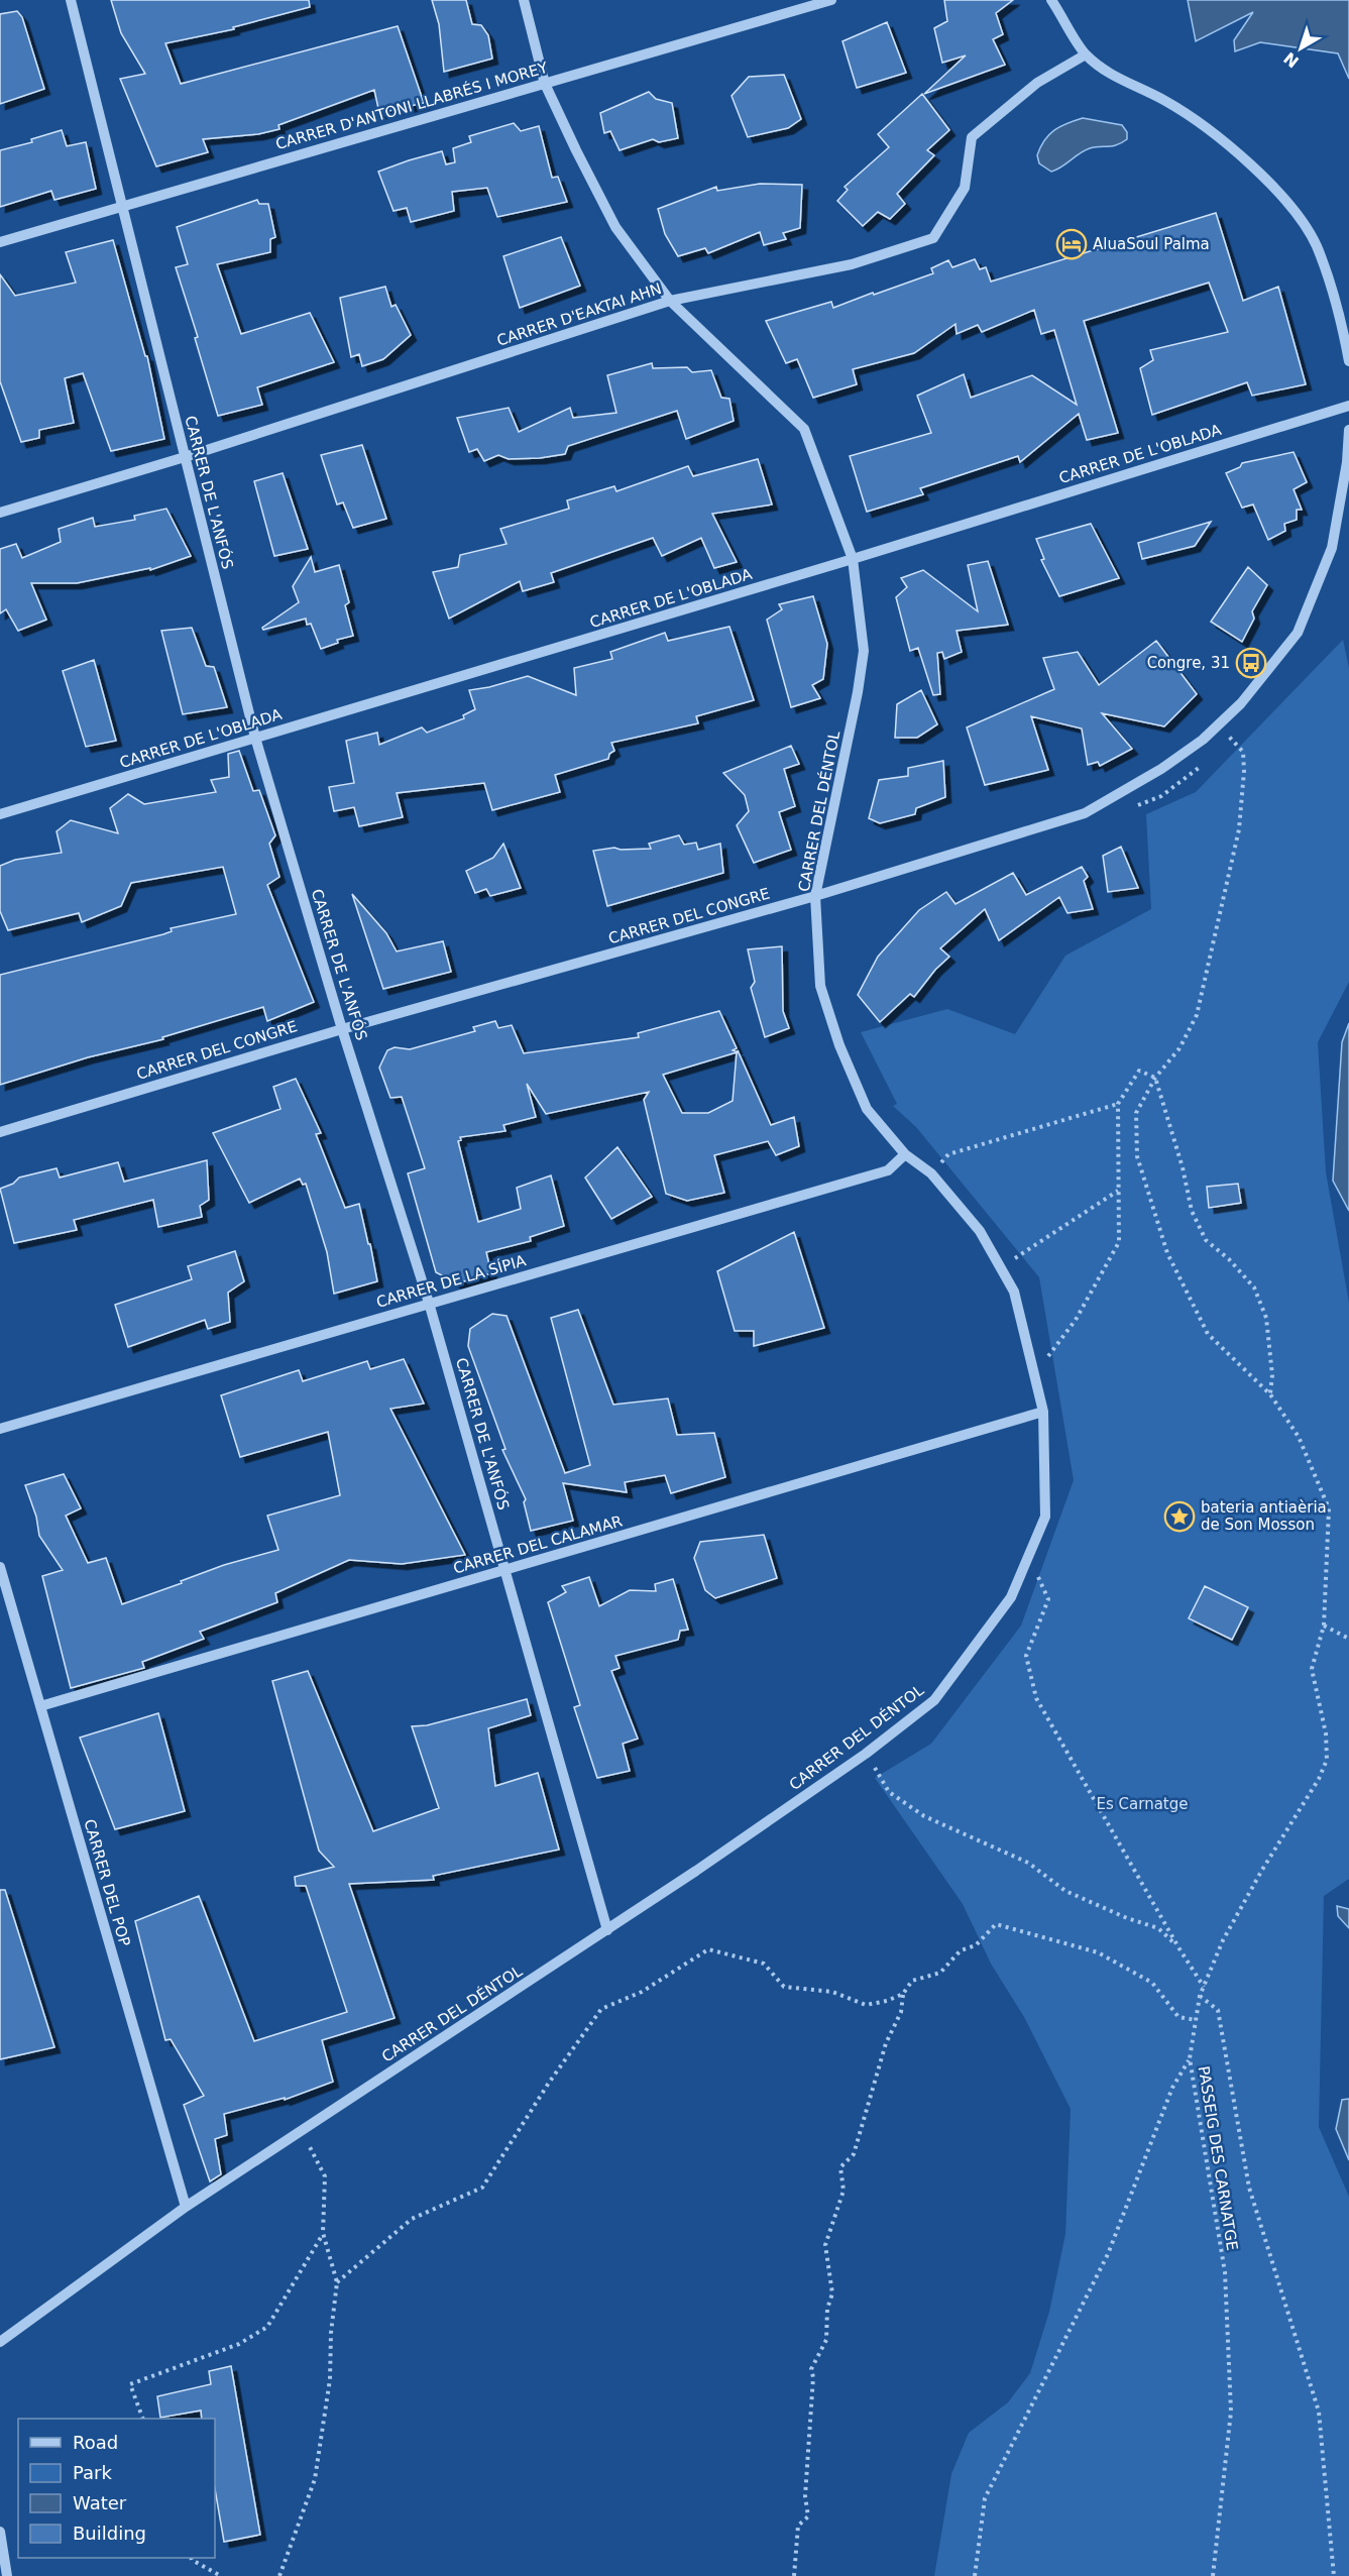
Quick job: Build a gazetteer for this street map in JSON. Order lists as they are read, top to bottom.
{
  "streets": {
    "street": [
      "CARRER D'ANTONI LLABRÉS I MOREY",
      "CARRER D'EAKTAI AHN",
      "CARRER DE L'OBLADA",
      "CARRER DE L'ANFÓS",
      "CARRER DEL DÉNTOL",
      "CARRER DEL CONGRE",
      "CARRER DE LA SÍPIA",
      "CARRER DEL CALAMAR",
      "CARRER DEL POP"
    ],
    "path": ["PASSEIG DES CARNATGE"]
  },
  "crossings": [
    ["CARRER D'ANTONI LLABRÉS I MOREY", "CARRER DE L'ANFÓS"],
    ["CARRER D'ANTONI LLABRÉS I MOREY", "CARRER DEL DÉNTOL"],
    ["CARRER D'EAKTAI AHN", "CARRER DE L'ANFÓS"],
    ["CARRER D'EAKTAI AHN", "CARRER DEL DÉNTOL"],
    ["CARRER DE L'OBLADA", "CARRER DE L'ANFÓS"],
    ["CARRER DE L'OBLADA", "CARRER DEL DÉNTOL"],
    ["CARRER DE L'ANFÓS", "CARRER DEL DÉNTOL"],
    ["CARRER DE L'ANFÓS", "CARRER DEL CONGRE"],
    ["CARRER DE L'ANFÓS", "CARRER DE LA SÍPIA"],
    ["CARRER DE L'ANFÓS", "CARRER DEL CALAMAR"],
    ["CARRER DEL DÉNTOL", "CARRER DEL CONGRE"],
    ["CARRER DEL DÉNTOL", "CARRER DE LA SÍPIA"],
    ["CARRER DEL DÉNTOL", "CARRER DEL CALAMAR"],
    ["CARRER DEL DÉNTOL", "CARRER DEL POP"],
    ["CARRER DEL CALAMAR", "CARRER DEL POP"]
  ],
  "parks": ["Es Carnatge"],
  "places": {
    "hotel": ["AluaSoul Palma"],
    "bus stop": ["Congre, 31"],
    "place": ["bateria antiaèria de Son Mosson"]
  },
  "legend": [
    "Road",
    "Park",
    "Water",
    "Building"
  ],
  "north": "bottom left"
}
